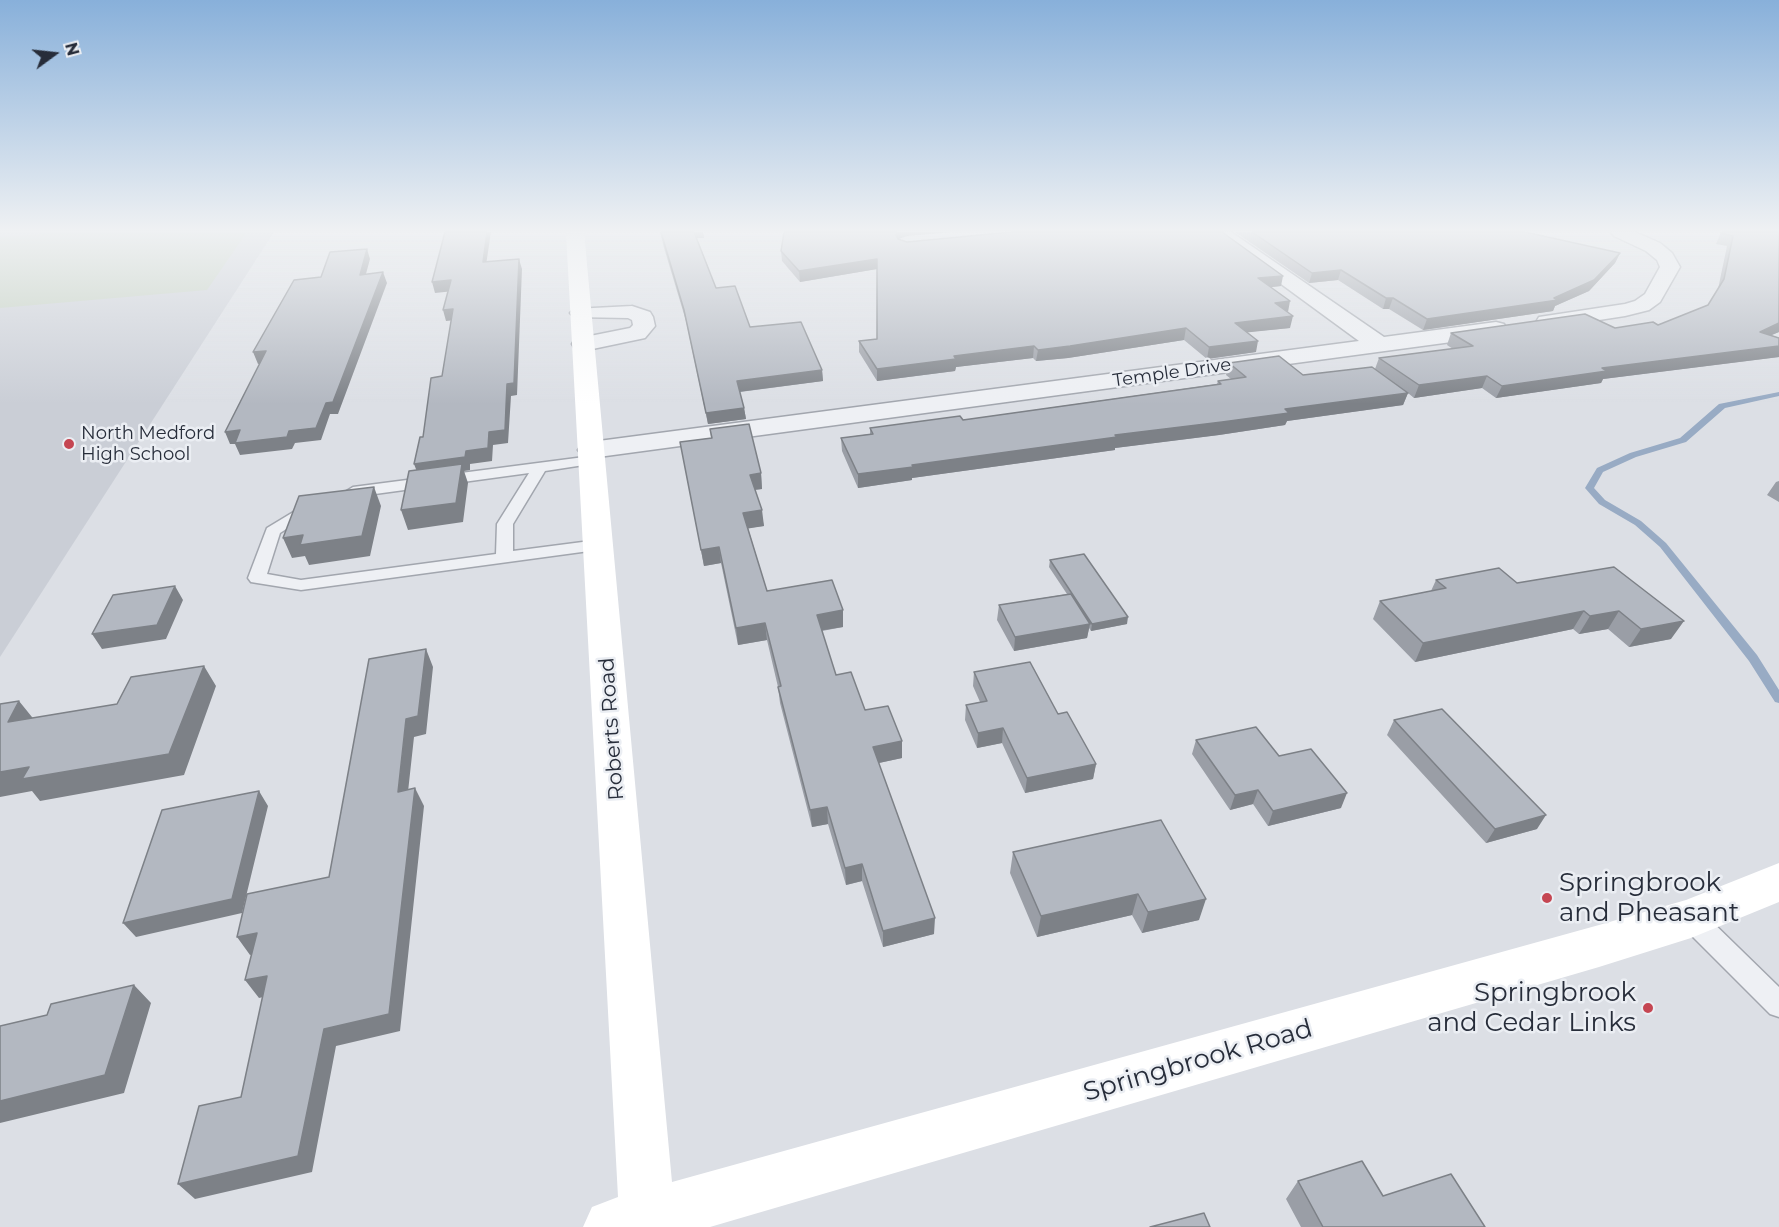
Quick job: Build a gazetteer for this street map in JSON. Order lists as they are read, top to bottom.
{
  "streets": {
    "street": ["Temple Drive", "Roberts Road", "Springbrook Road"]
  },
  "crossings": [
    ["Temple Drive", "Roberts Road"],
    ["Roberts Road", "Springbrook Road"]
  ],
  "places": ["North Medford High School", "Springbrook and Pheasant", "Springbrook and Cedar Links"],
  "north": "right"
}
